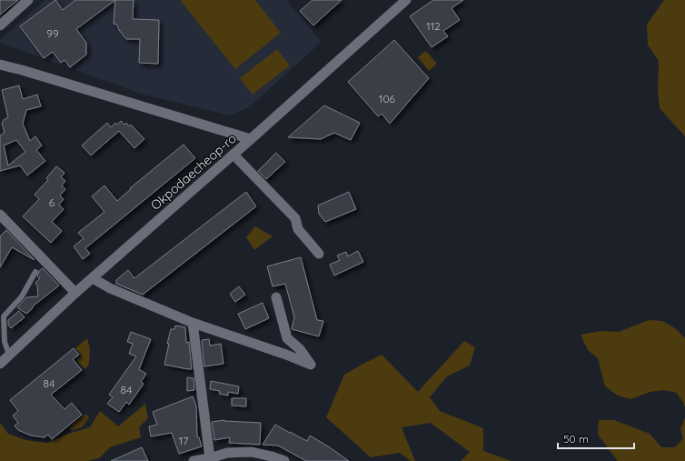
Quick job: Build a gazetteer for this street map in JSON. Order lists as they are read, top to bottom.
{
  "streets": {
    "street": ["Okpodaecheop-ro"]
  },
  "house_numbers": [
    "112",
    "99",
    "106",
    "6",
    "84",
    "84",
    "17"
  ],
  "scale_bar": "50 m"
}
